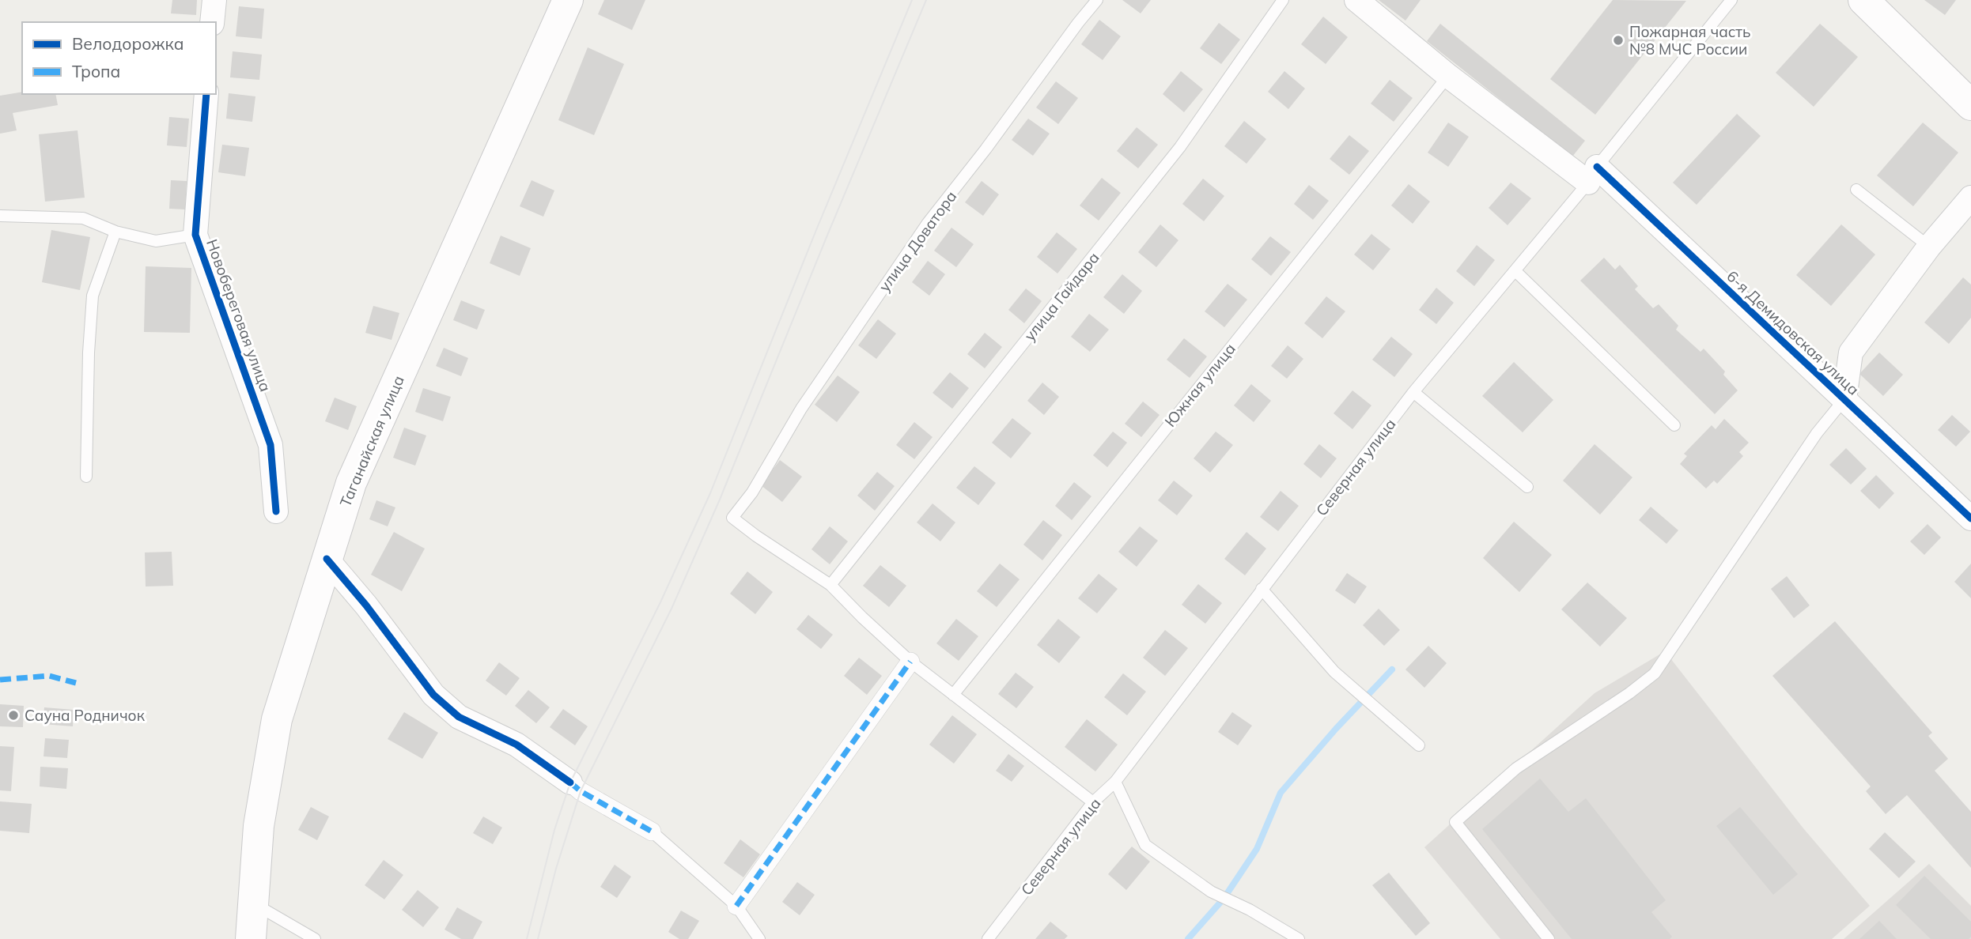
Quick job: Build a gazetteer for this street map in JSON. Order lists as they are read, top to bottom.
{
  "streets": {
    "main road": ["Таганайская улица"],
    "street": ["Новобереговая улица", "6-я Демидовская улица"],
    "lane": [
      "улица Доватора",
      "улица Гайдара",
      "Южная улица",
      "Северная улица"
    ]
  },
  "crossings": [
    ["улица Доватора", "улица Гайдара"],
    ["6-я Демидовская улица", "Южная улица"],
    ["6-я Демидовская улица", "Северная улица"]
  ],
  "places": ["Пожарная часть №8 МЧС России", "Сауна Родничок"],
  "legend": ["Велодорожка", "Тропа"]
}
